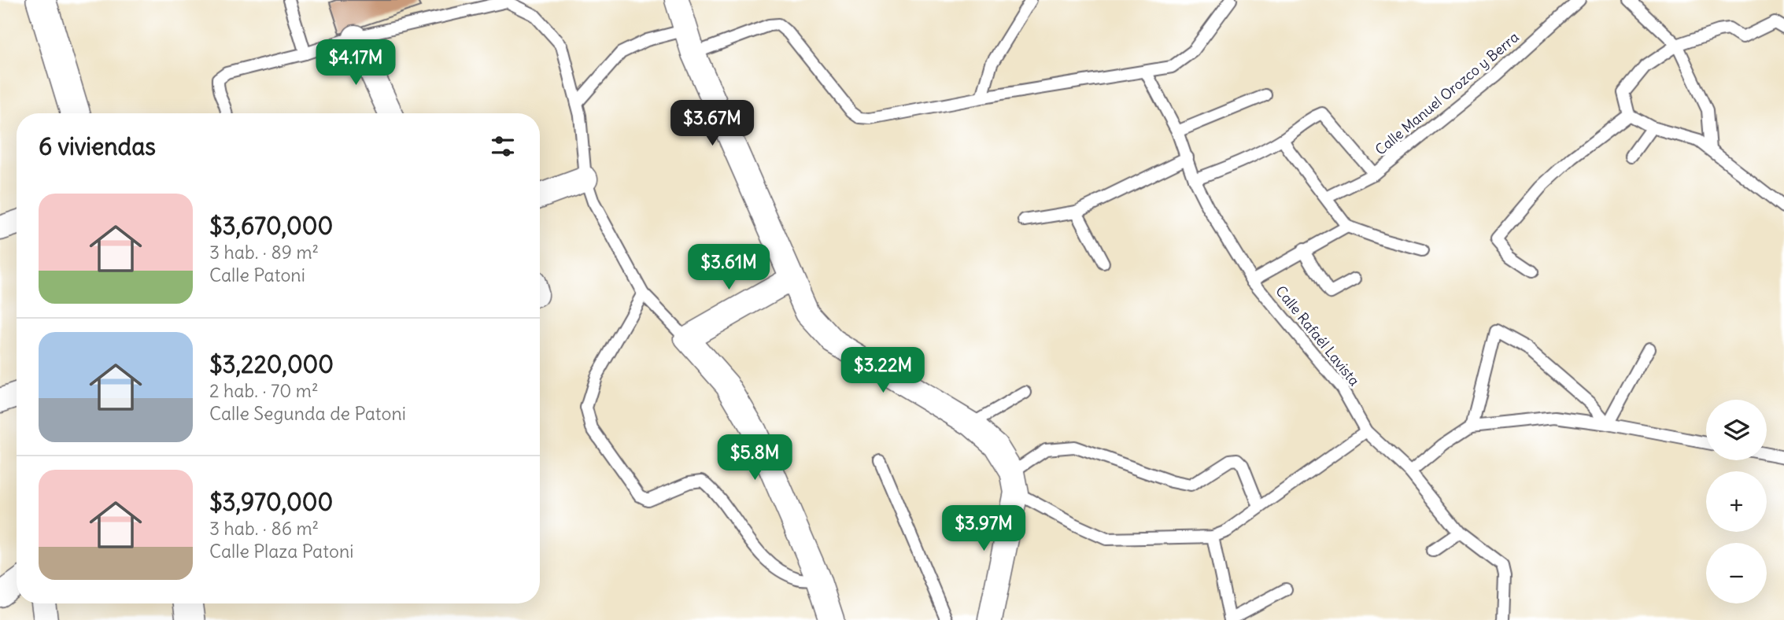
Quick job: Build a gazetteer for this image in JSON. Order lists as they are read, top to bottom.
{
  "streets": {
    "lane": ["Calle Manuel Orozco y Berra", "Calle Rafaél Lavista"]
  },
  "page": {
    "price": [
      "$4.17M",
      "$3.67M",
      "$3.61M",
      "$3.22M",
      "$5.8M",
      "$3.97M"
    ],
    "heading": "6 viviendas",
    "list": [
      {
        "name": "$3,670,000",
        "note": "3 hab. · 89 m² · Calle Patoni"
      },
      {
        "name": "$3,220,000",
        "note": "2 hab. · 70 m² · Calle Segunda de Patoni"
      },
      {
        "name": "$3,970,000",
        "note": "3 hab. · 86 m² · Calle Plaza Patoni"
      }
    ],
    "map_buttons": ["+", "−"]
  }
}
